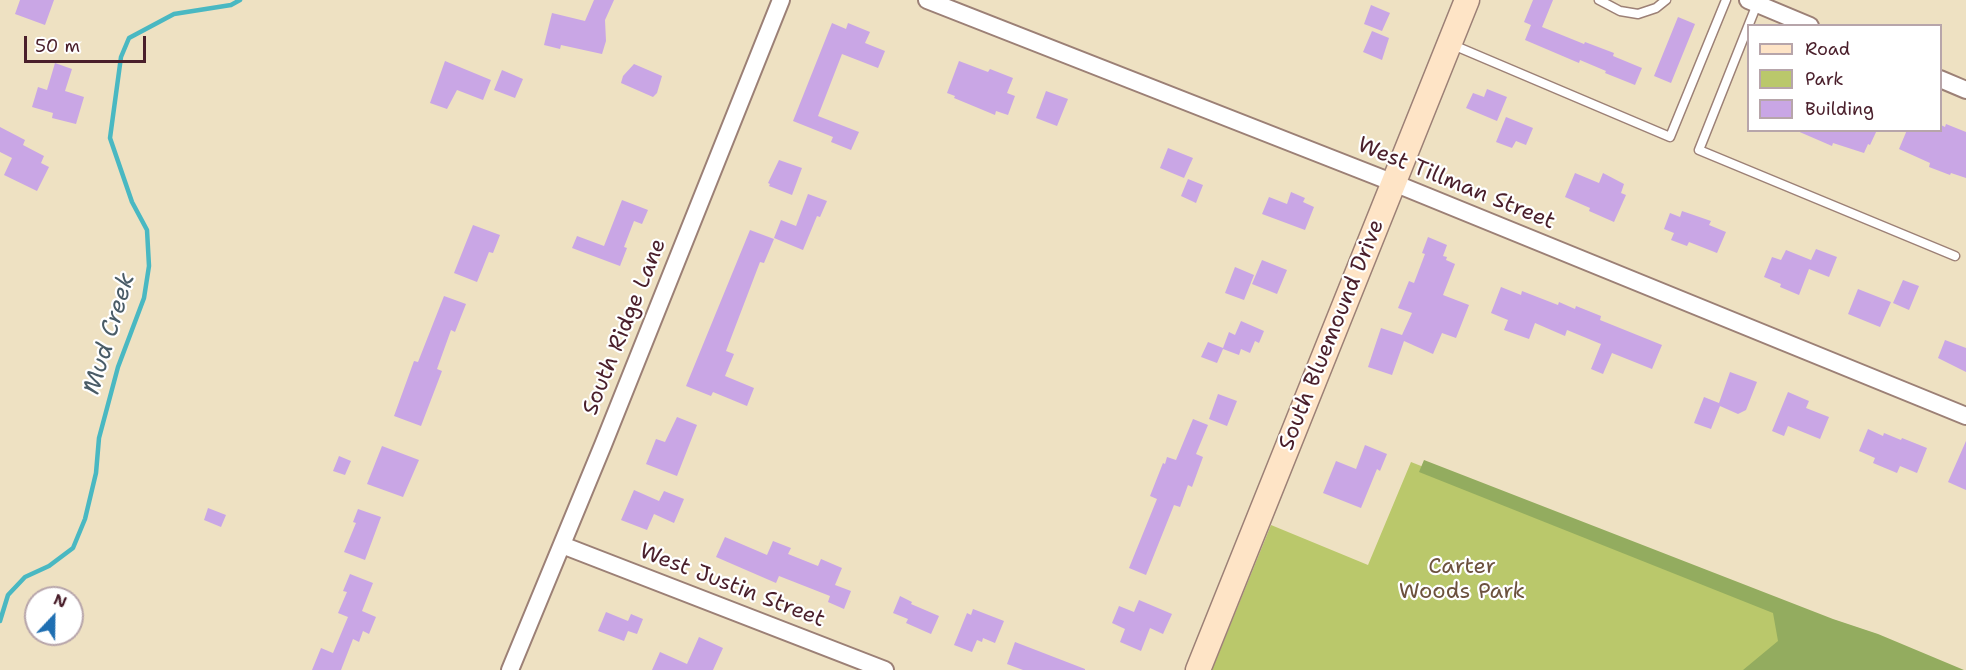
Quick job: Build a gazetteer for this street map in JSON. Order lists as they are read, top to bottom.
{
  "streets": {
    "main road": ["South Bluemound Drive"],
    "street": ["West Tillman Street", "South Ridge Lane", "West Justin Street"]
  },
  "crossings": [
    ["West Tillman Street", "South Bluemound Drive"],
    ["South Ridge Lane", "West Justin Street"]
  ],
  "water": ["Mud Creek"],
  "parks": ["Carter Woods Park"],
  "legend": ["Road", "Park", "Building"],
  "scale_bar": "50 m",
  "north": "top"
}
